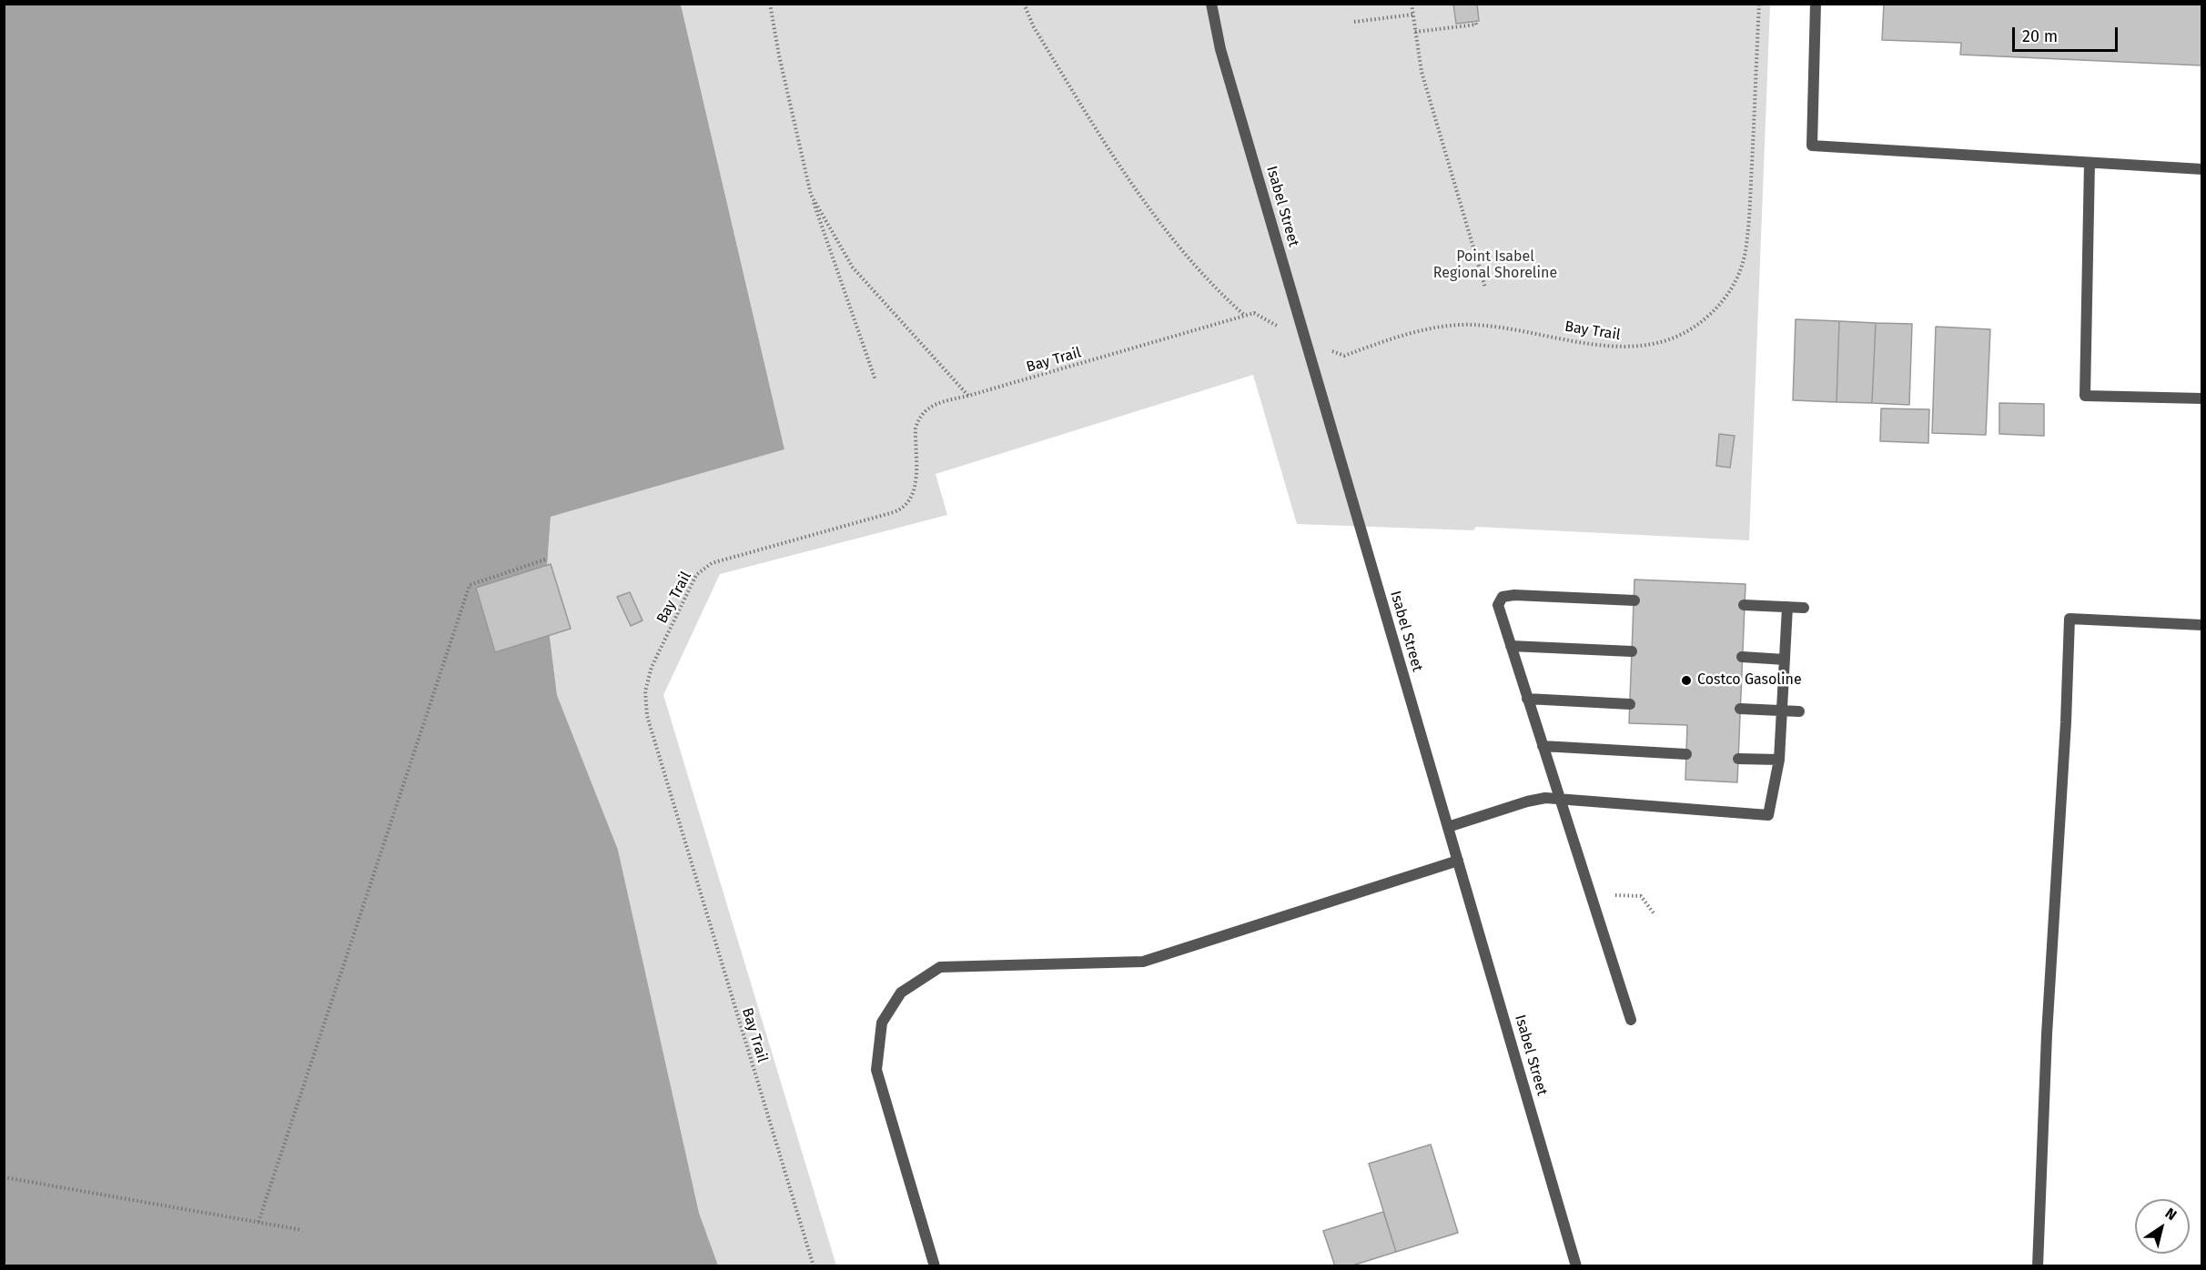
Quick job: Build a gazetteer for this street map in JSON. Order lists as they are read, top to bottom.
{
  "streets": {
    "street": ["Isabel Street"],
    "path": ["Bay Trail"]
  },
  "parks": ["Point Isabel Regional Shoreline"],
  "places": ["Costco Gasoline"],
  "scale_bar": "20 m",
  "north": "top right"
}
